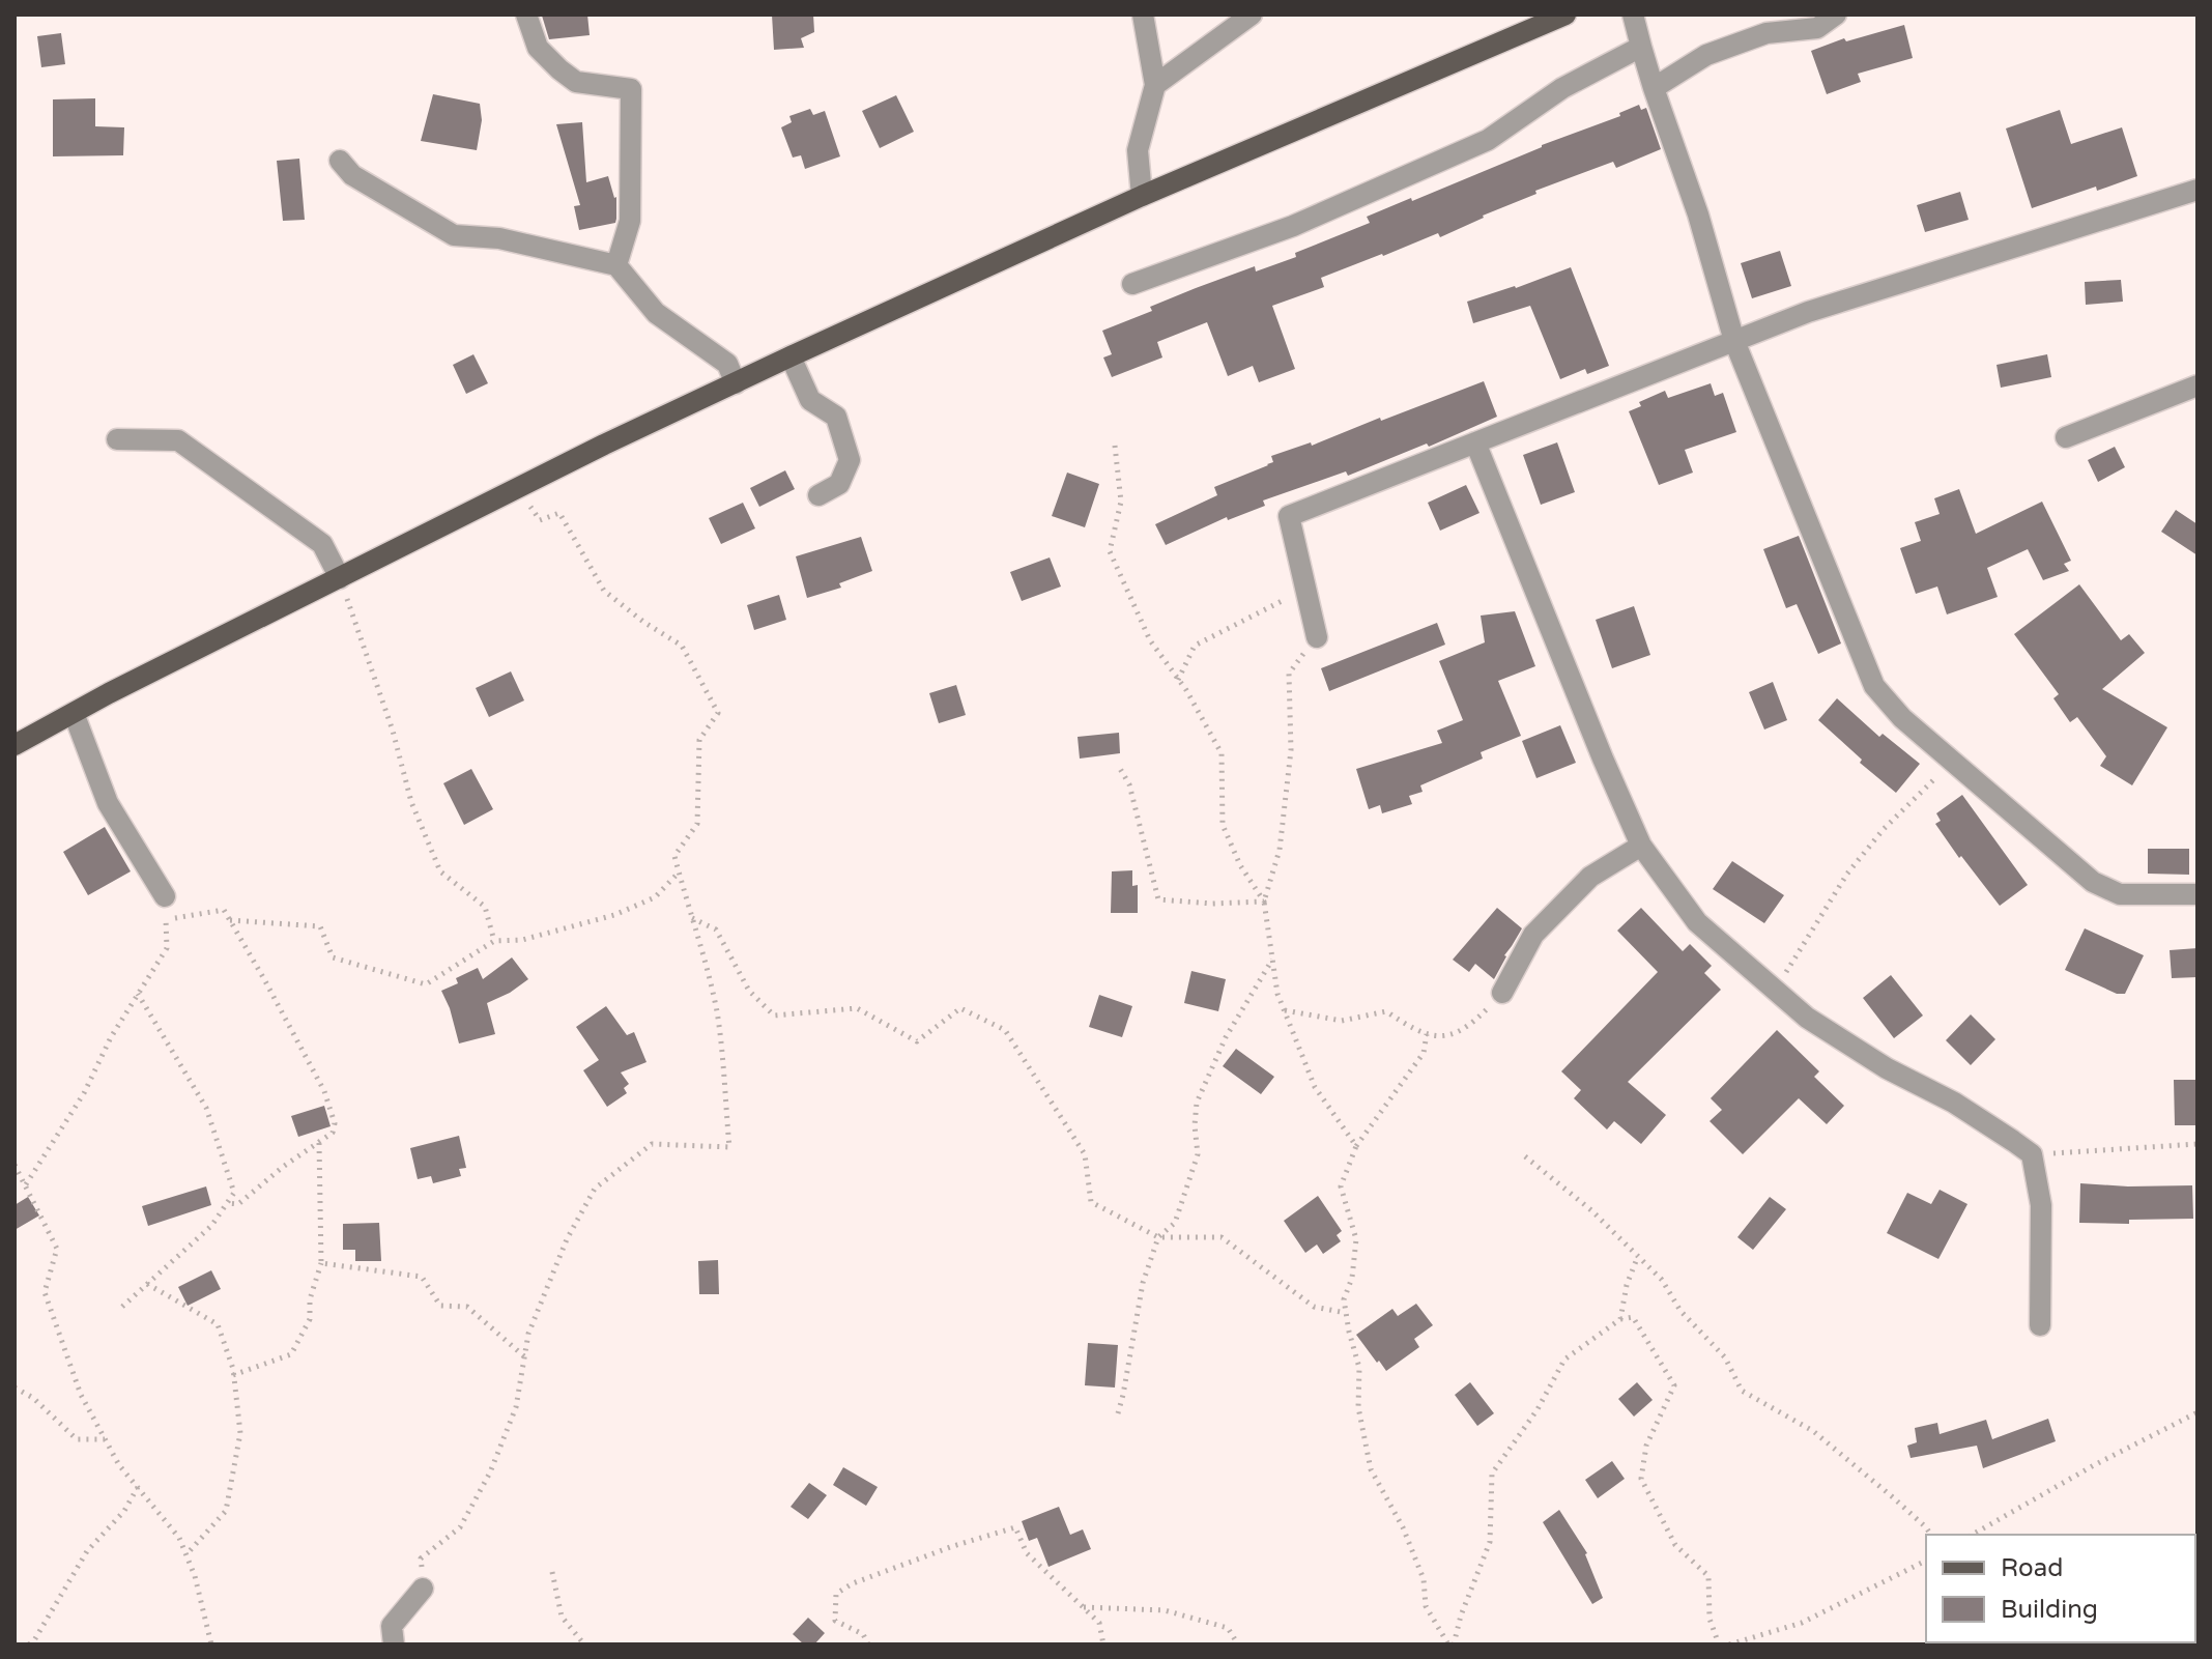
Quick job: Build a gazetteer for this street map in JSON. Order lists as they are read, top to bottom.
{
  "legend": ["Road", "Building"]
}
